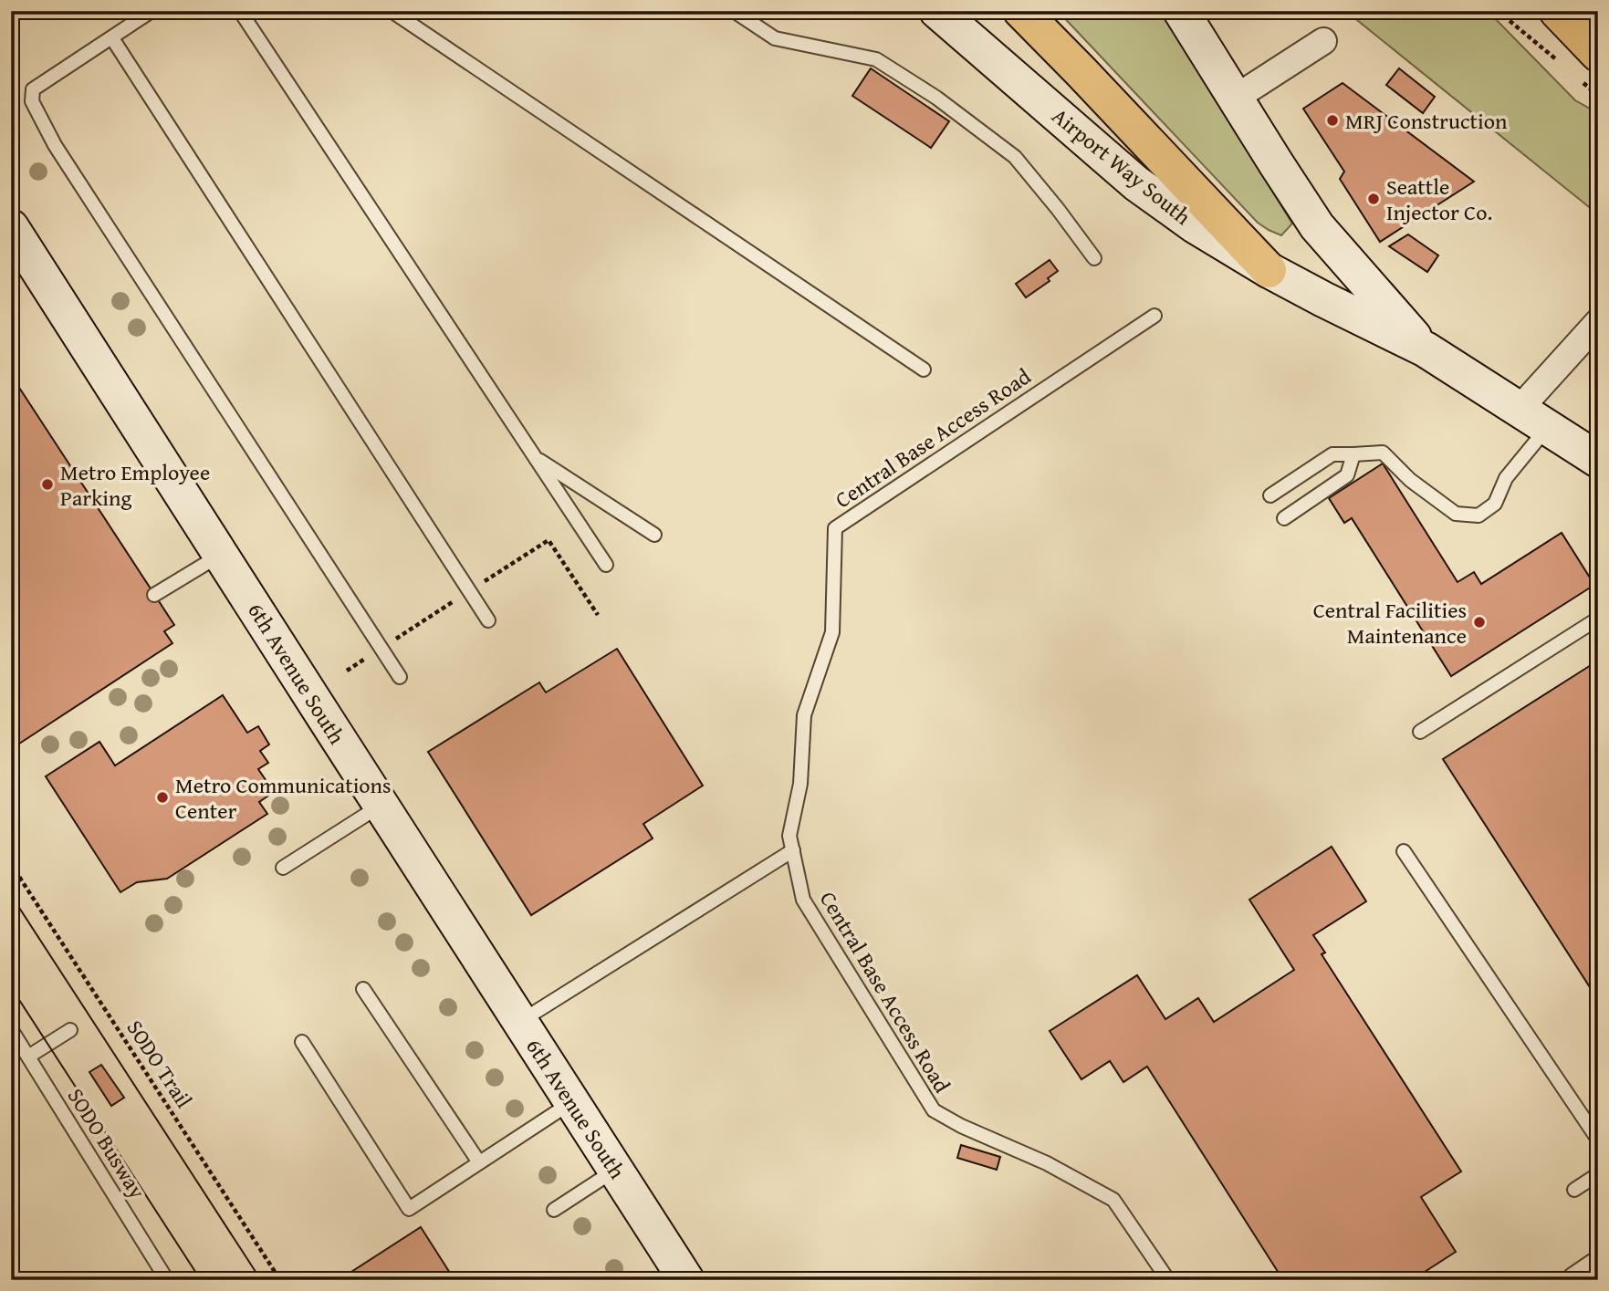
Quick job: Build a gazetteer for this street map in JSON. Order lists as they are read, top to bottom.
{
  "streets": {
    "street": ["Airport Way South", "6th Avenue South"],
    "lane": ["Central Base Access Road", "SODO Busway"],
    "path": ["SODO Trail"]
  },
  "places": [
    "MRJ Construction",
    "Seattle Injector Co.",
    "Metro Employee Parking",
    "Central Facilities Maintenance",
    "Metro Communications Center"
  ]
}
